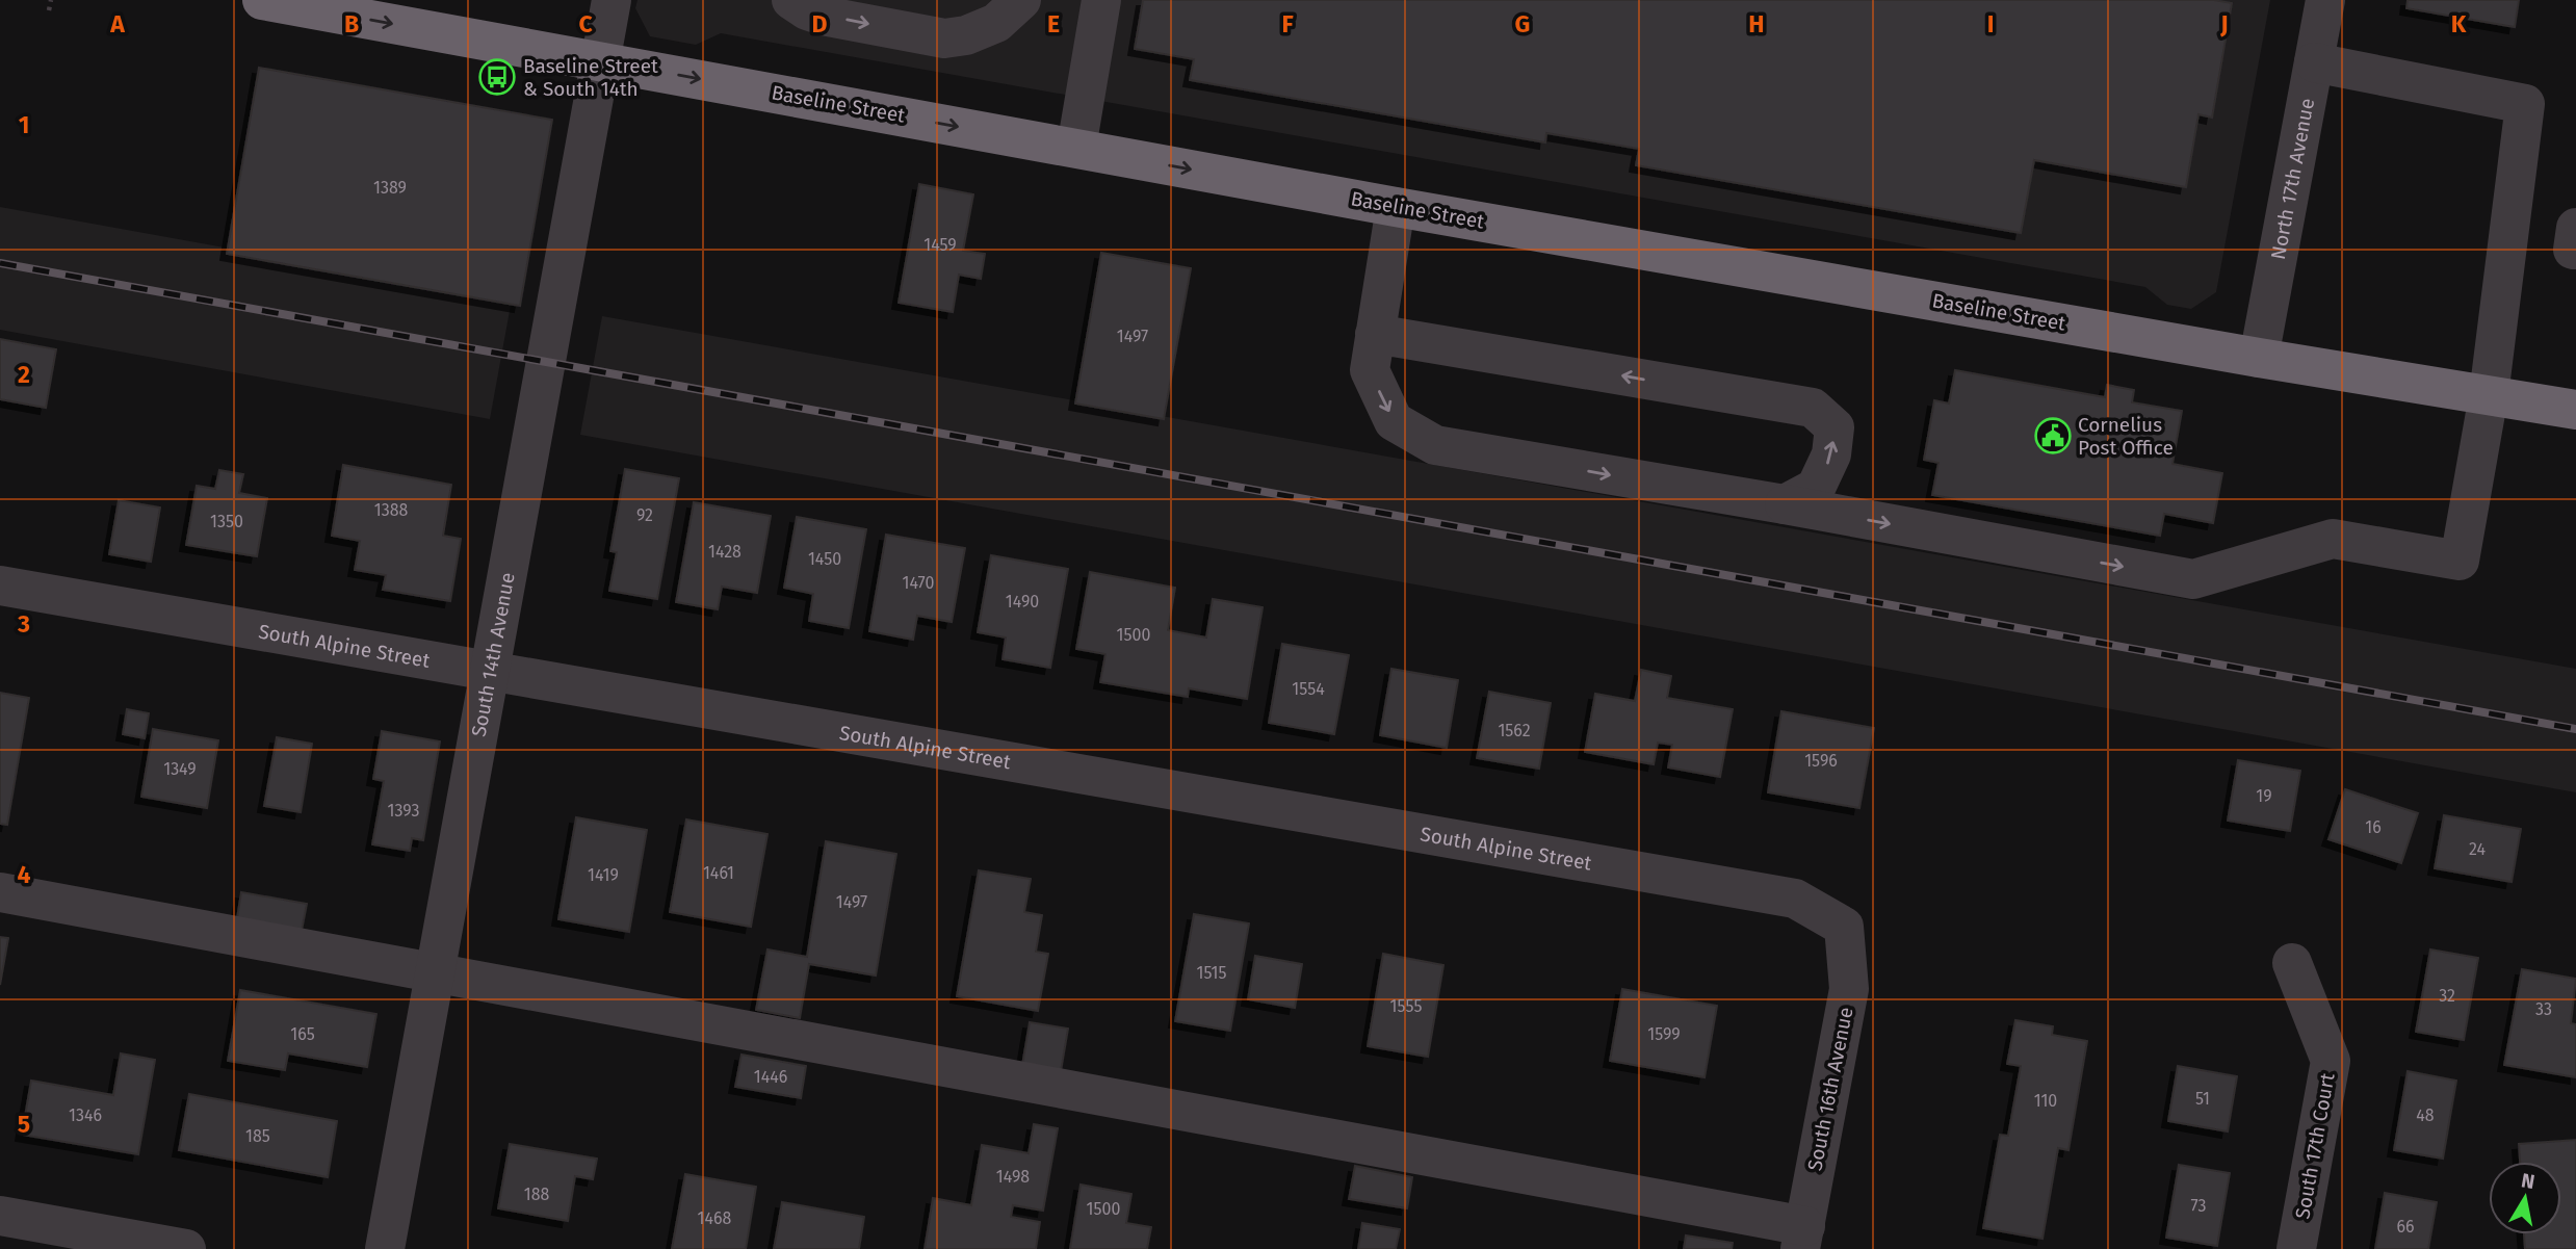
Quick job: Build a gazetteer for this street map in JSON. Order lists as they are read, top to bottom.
{
  "streets": {
    "highway": ["Baseline Street"],
    "street": [
      "North 17th Avenue",
      "South Alpine Street",
      "South 14th Avenue",
      "South 16th Avenue",
      "South 17th Court"
    ]
  },
  "crossings": [
    ["Baseline Street", "North 17th Avenue"],
    ["Baseline Street", "South 14th Avenue"],
    ["South Alpine Street", "South 14th Avenue"],
    ["South Alpine Street", "South 16th Avenue"]
  ],
  "one_way": ["Baseline Street"],
  "places": {
    "bus stop": ["Baseline Street & South 14th"],
    "public building": ["Cornelius Post Office"]
  },
  "house_numbers": [
    "1389",
    "1459",
    "1497",
    "1388",
    "92",
    "1350",
    "1428",
    "1450",
    "1470",
    "1490",
    "1500",
    "1554",
    "1562",
    "1596",
    "1349",
    "19",
    "1393",
    "16",
    "24",
    "1461",
    "1419",
    "1497",
    "1515",
    "32",
    "1555",
    "33",
    "165",
    "1599",
    "1446",
    "51",
    "110",
    "1346",
    "48",
    "185",
    "1498",
    "188",
    "73",
    "1500",
    "1468",
    "66"
  ],
  "north": "top",
  "grid": {
    "columns": [
      "A",
      "B",
      "C",
      "D",
      "E",
      "F",
      "G",
      "H",
      "I",
      "J",
      "K"
    ],
    "rows": [
      "1",
      "2",
      "3",
      "4",
      "5"
    ]
  }
}
